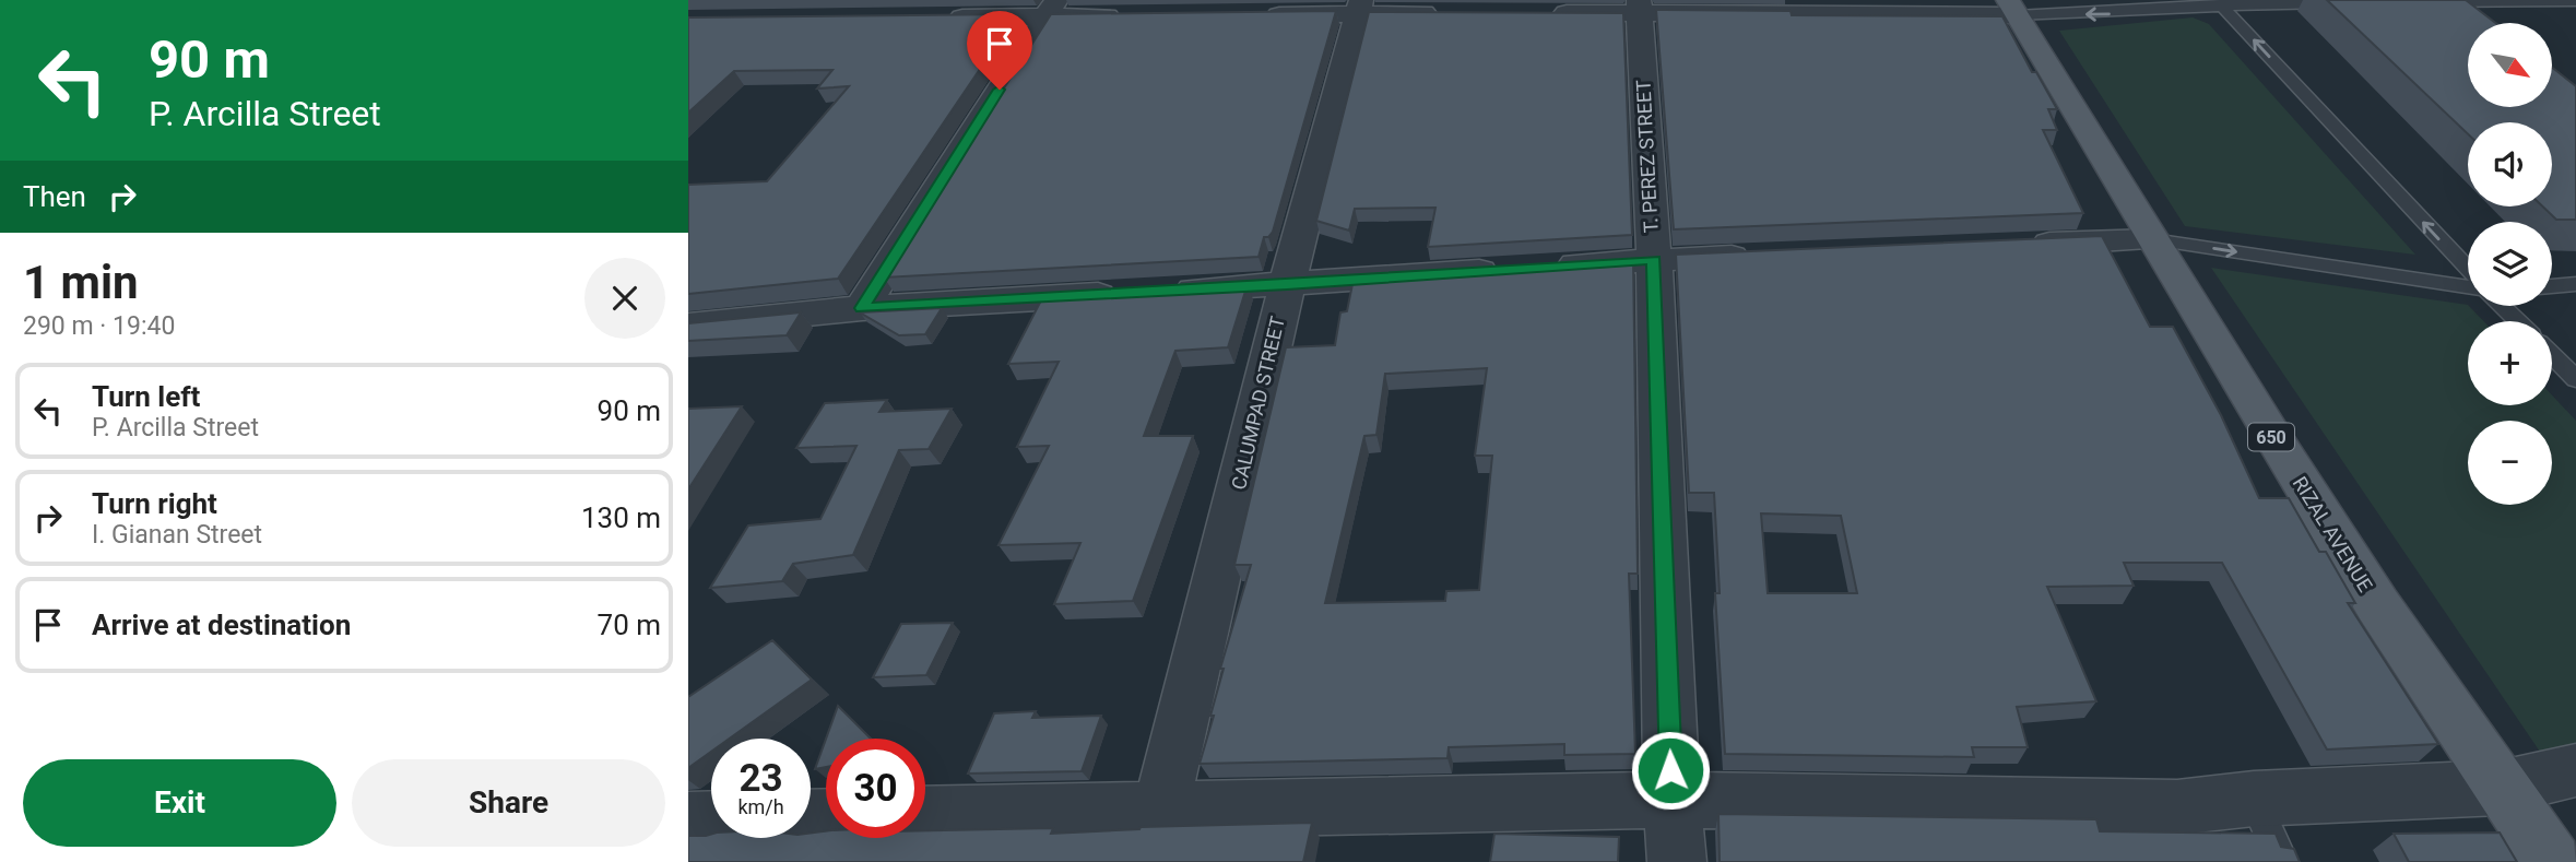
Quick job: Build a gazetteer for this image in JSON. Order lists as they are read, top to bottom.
{
  "streets": {
    "main road": ["650", "RIZAL AVENUE"],
    "street": ["T. PEREZ STREET", "CALUMPAD STREET"]
  },
  "north": "bottom right",
  "page": {
    "turn": ["90 m", "P. Arcilla Street"],
    "map_buttons": ["+", "−"],
    "then": "Then",
    "heading": ["1 min", "290 m · 19:40"],
    "list": [
      {
        "name": "Turn left",
        "note": "P. Arcilla Street",
        "value": "90 m"
      },
      {
        "name": "Turn right",
        "note": "I. Gianan Street",
        "value": "130 m"
      },
      {
        "name": "Arrive at destination",
        "value": "70 m"
      }
    ],
    "speed": "23 km/h",
    "limit": "30",
    "buttons": ["Exit", "Share"]
  }
}
